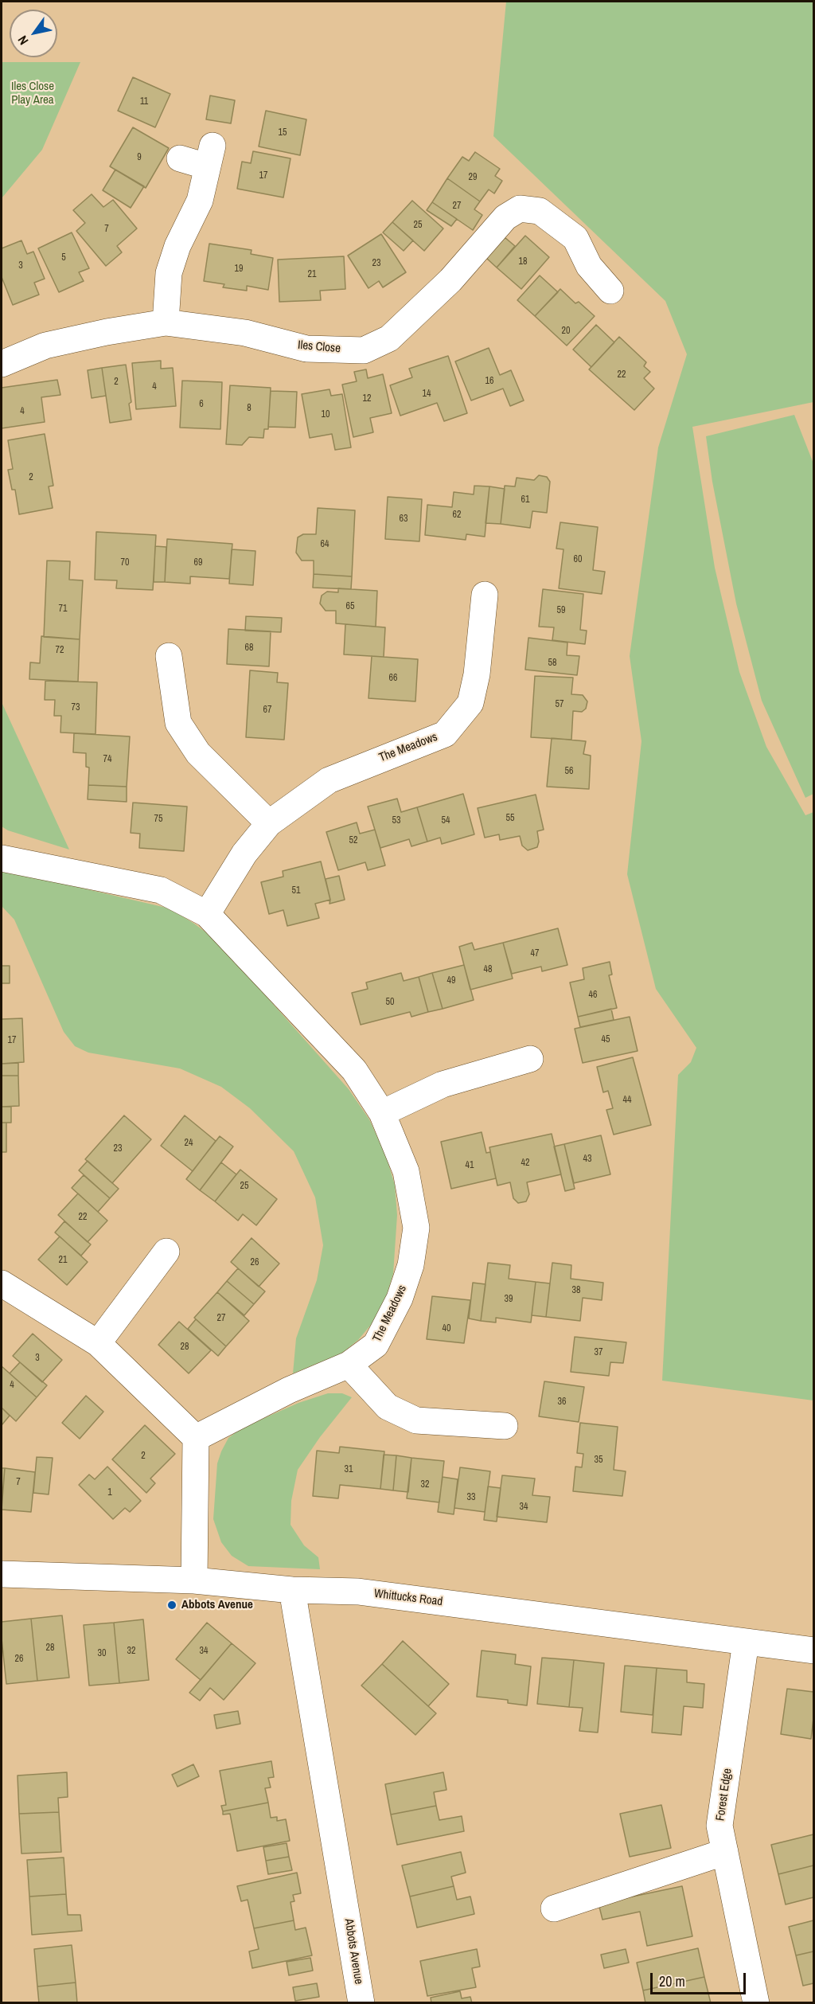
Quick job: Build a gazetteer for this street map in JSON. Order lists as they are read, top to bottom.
{
  "streets": {
    "street": [
      "Iles Close",
      "The Meadows",
      "Whittucks Road",
      "Forest Edge",
      "Abbots Avenue"
    ]
  },
  "crossings": [
    ["Whittucks Road", "Forest Edge"],
    ["Whittucks Road", "Abbots Avenue"]
  ],
  "parks": ["Iles Close Play Area"],
  "places": ["Abbots Avenue"],
  "house_numbers": [
    "11",
    "15",
    "9",
    "17",
    "29",
    "27",
    "25",
    "7",
    "5",
    "18",
    "23",
    "3",
    "19",
    "21",
    "20",
    "22",
    "16",
    "2",
    "4",
    "14",
    "12",
    "6",
    "8",
    "4",
    "10",
    "2",
    "61",
    "62",
    "63",
    "64",
    "60",
    "70",
    "69",
    "65",
    "71",
    "59",
    "68",
    "72",
    "58",
    "66",
    "57",
    "73",
    "67",
    "74",
    "56",
    "55",
    "75",
    "53",
    "54",
    "52",
    "51",
    "47",
    "48",
    "49",
    "46",
    "50",
    "45",
    "17",
    "44",
    "24",
    "23",
    "43",
    "42",
    "41",
    "25",
    "22",
    "21",
    "26",
    "38",
    "39",
    "27",
    "40",
    "28",
    "37",
    "3",
    "4",
    "36",
    "2",
    "35",
    "31",
    "7",
    "32",
    "1",
    "33",
    "34",
    "28",
    "32",
    "34",
    "30",
    "26"
  ],
  "scale_bar": "20 m",
  "north": "bottom left"
}
